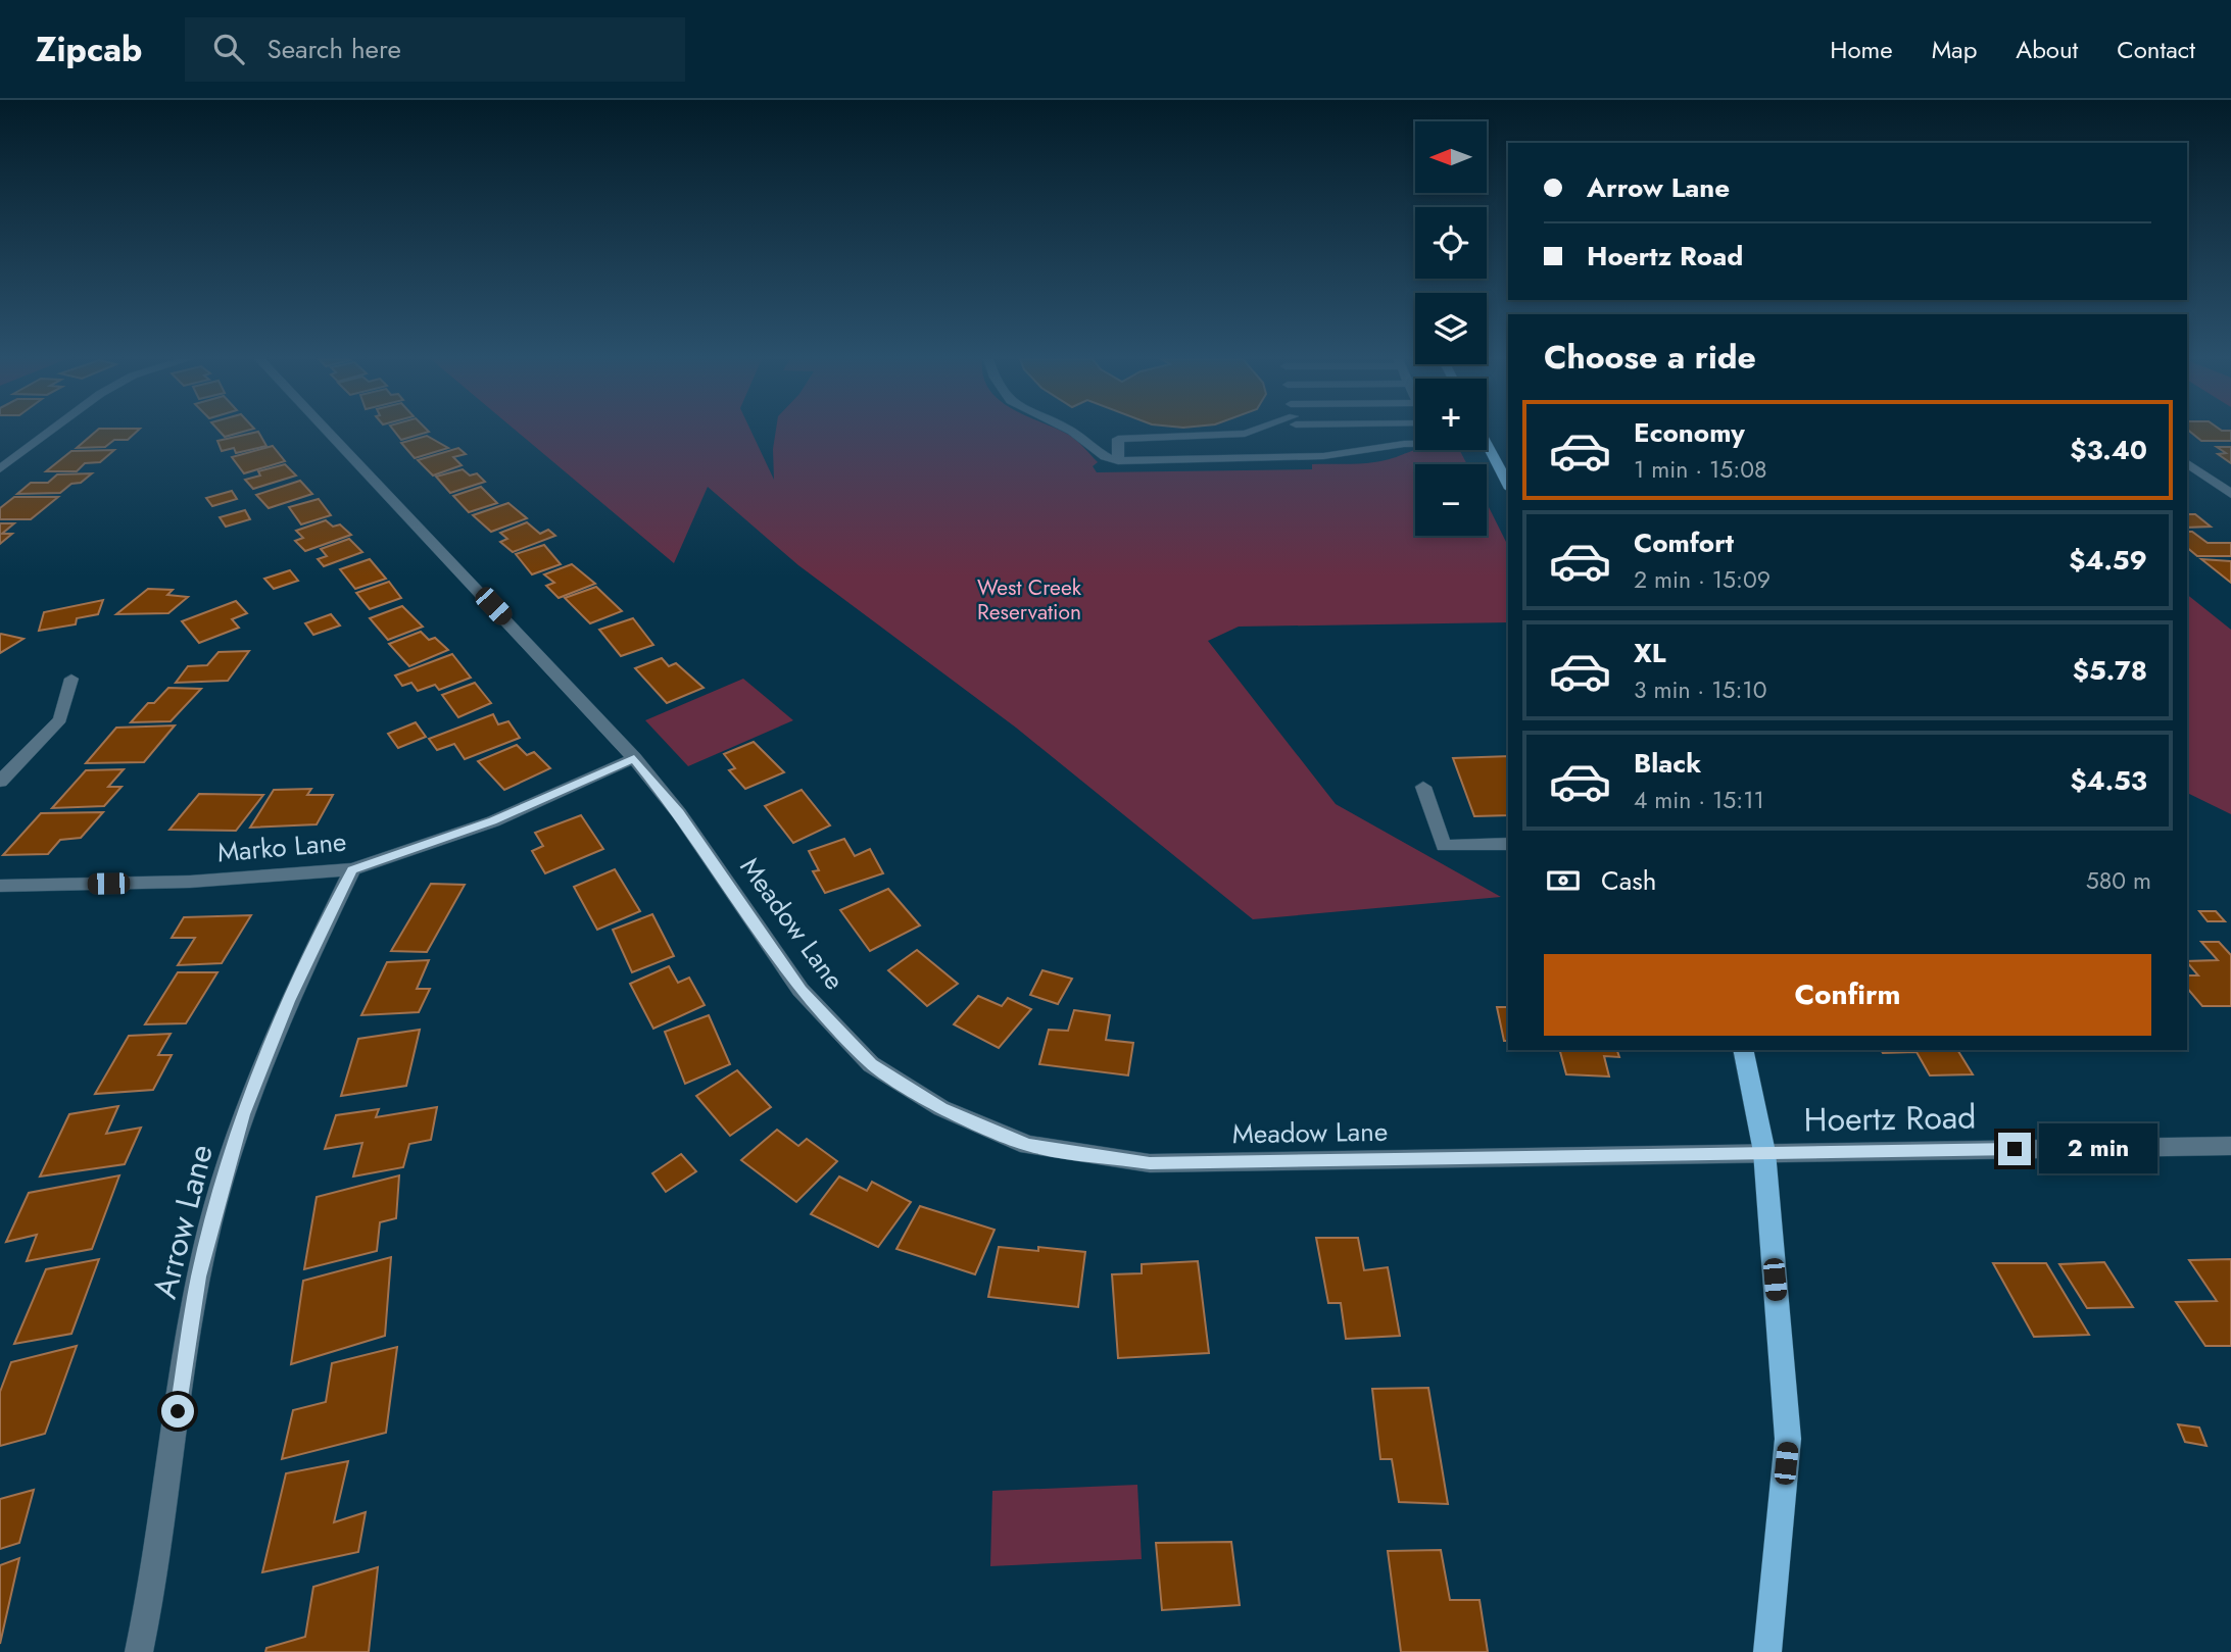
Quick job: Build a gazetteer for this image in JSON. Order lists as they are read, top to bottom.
{
  "streets": {
    "street": [
      "Marko Lane",
      "Meadow Lane",
      "Hoertz Road",
      "Arrow Lane"
    ]
  },
  "crossings": [
    ["Marko Lane", "Meadow Lane"],
    ["Marko Lane", "Arrow Lane"],
    ["Meadow Lane", "Hoertz Road"]
  ],
  "parks": ["West Creek Reservation"],
  "north": "left",
  "page": {
    "header": "Zipcab",
    "search": "Search here",
    "nav": [
      "Home",
      "Map",
      "About",
      "Contact"
    ],
    "map_buttons": ["+", "−"],
    "banner": ["Arrow Lane", "Hoertz Road"],
    "heading": "Choose a ride",
    "list": [
      {
        "name": "Economy",
        "note": "1 min · 15:08",
        "value": "$3.40"
      },
      {
        "name": "Comfort",
        "note": "2 min · 15:09",
        "value": "$4.59"
      },
      {
        "name": "XL",
        "note": "3 min · 15:10",
        "value": "$5.78"
      },
      {
        "name": "Black",
        "note": "4 min · 15:11",
        "value": "$4.53"
      }
    ],
    "pay": ["Cash", "580 m"],
    "buttons": "Confirm",
    "bubble": "2 min"
  }
}
